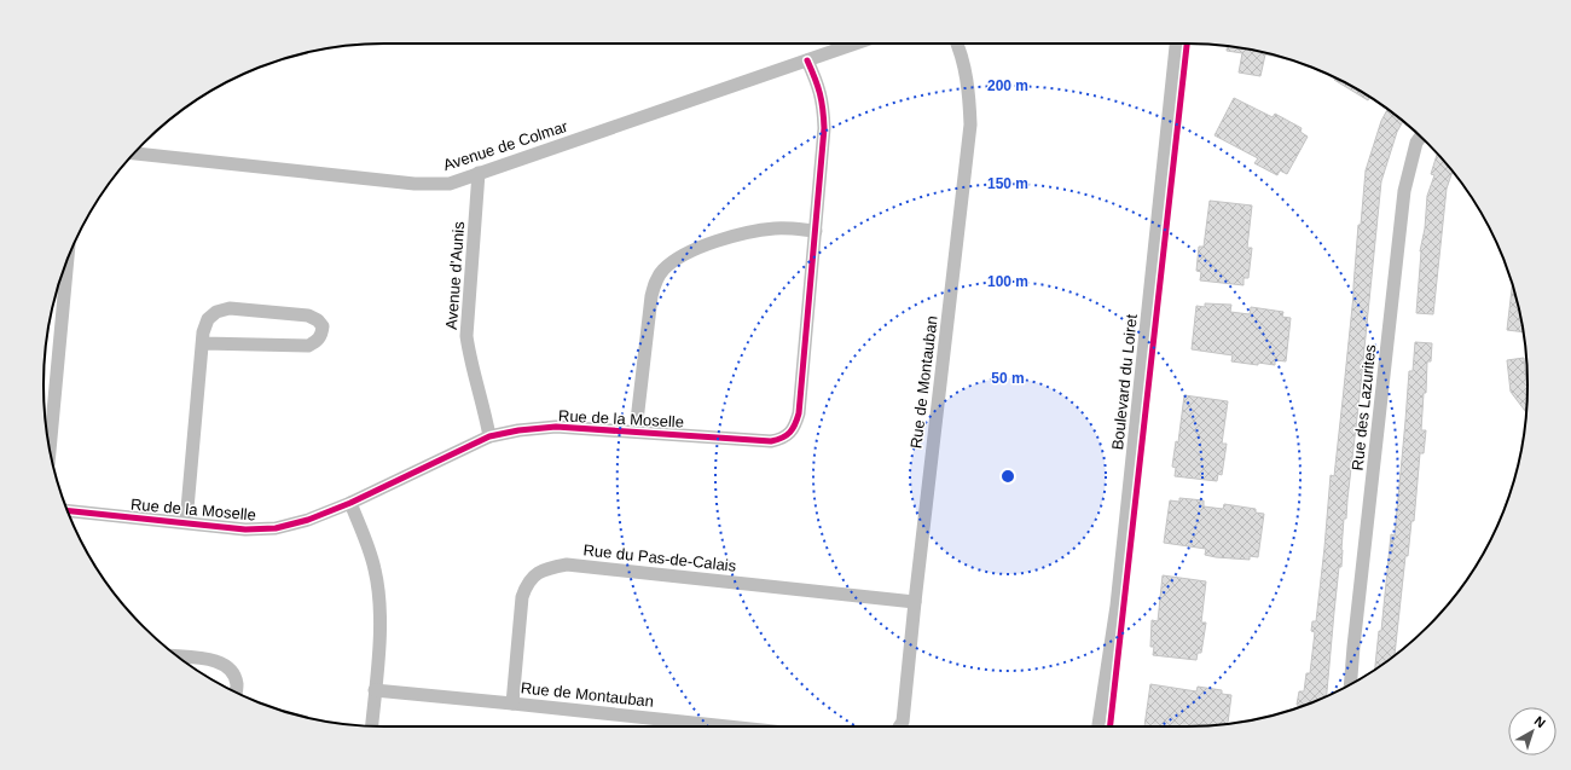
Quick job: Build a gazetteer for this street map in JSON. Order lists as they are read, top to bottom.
{
  "streets": {
    "street": [
      "Avenue de Colmar",
      "Avenue d'Aunis",
      "Rue de Montauban",
      "Boulevard du Loiret",
      "Rue des Lazurites",
      "Rue de la Moselle",
      "Rue du Pas-de-Calais"
    ]
  },
  "crossings": [
    ["Avenue de Colmar", "Avenue d'Aunis"],
    ["Avenue de Colmar", "Rue de la Moselle"],
    ["Avenue d'Aunis", "Rue de la Moselle"],
    ["Rue de Montauban", "Rue du Pas-de-Calais"]
  ],
  "north": "top right",
  "rings": [
    "200 m",
    "150 m",
    "100 m",
    "50 m"
  ]
}
